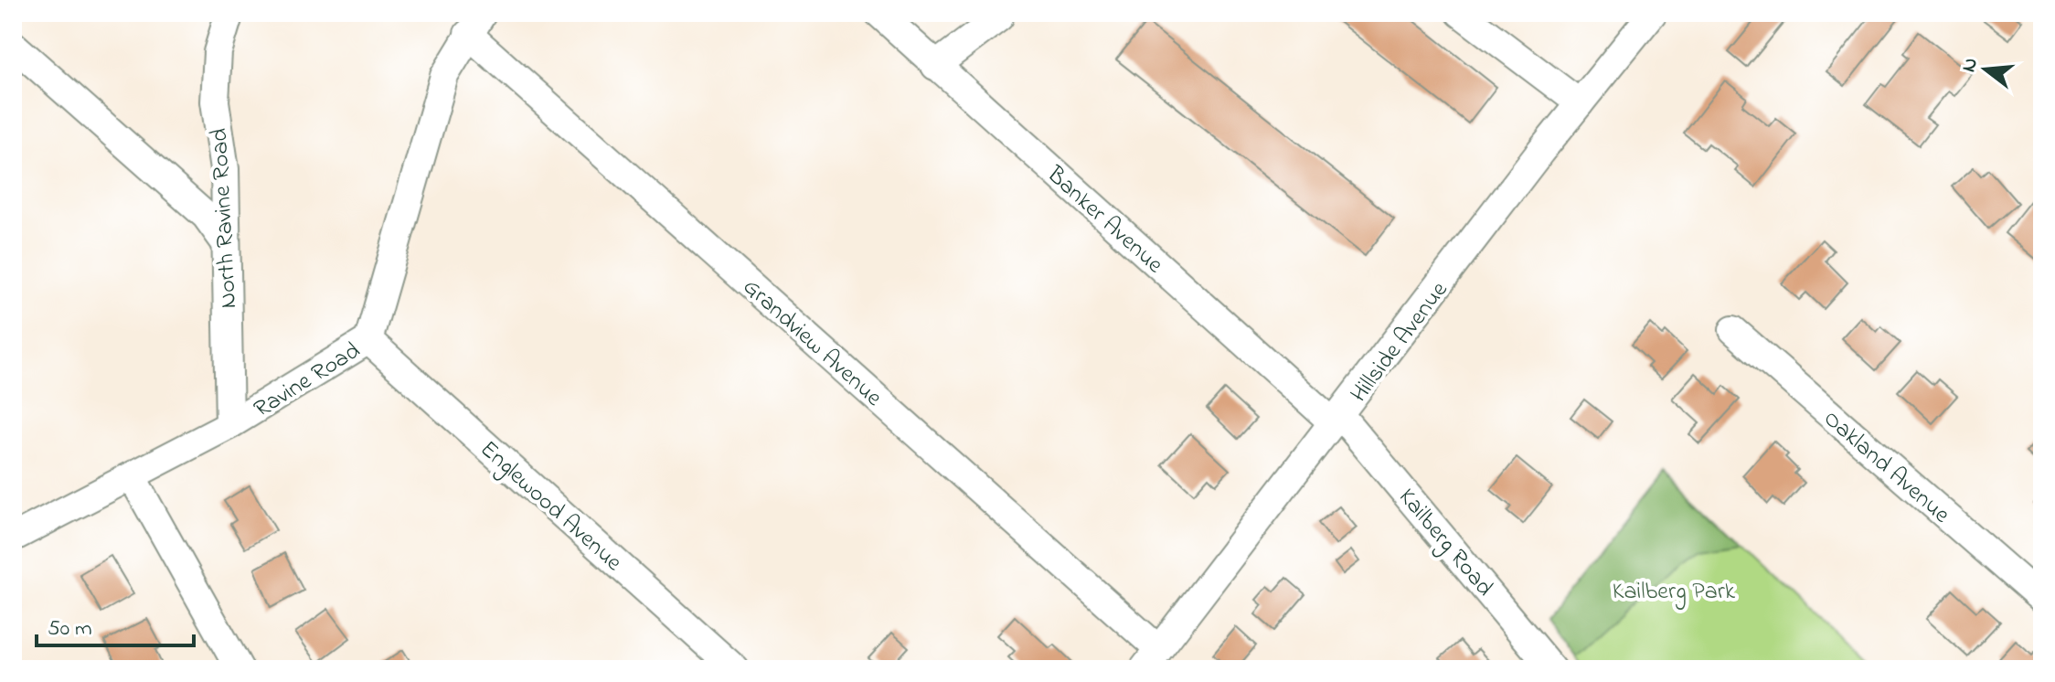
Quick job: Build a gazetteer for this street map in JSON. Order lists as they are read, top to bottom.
{
  "streets": {
    "street": [
      "North Ravine Road",
      "Banker Avenue",
      "Grandview Avenue",
      "Hillside Avenue",
      "Ravine Road",
      "Oakland Avenue",
      "Englewood Avenue",
      "Kailberg Road"
    ]
  },
  "crossings": [
    ["North Ravine Road", "Ravine Road"],
    ["Banker Avenue", "Hillside Avenue"],
    ["Banker Avenue", "Kailberg Road"],
    ["Grandview Avenue", "Hillside Avenue"],
    ["Grandview Avenue", "Ravine Road"],
    ["Hillside Avenue", "Kailberg Road"],
    ["Ravine Road", "Englewood Avenue"]
  ],
  "parks": ["Kailberg Park"],
  "scale_bar": "50 m",
  "north": "left"
}
